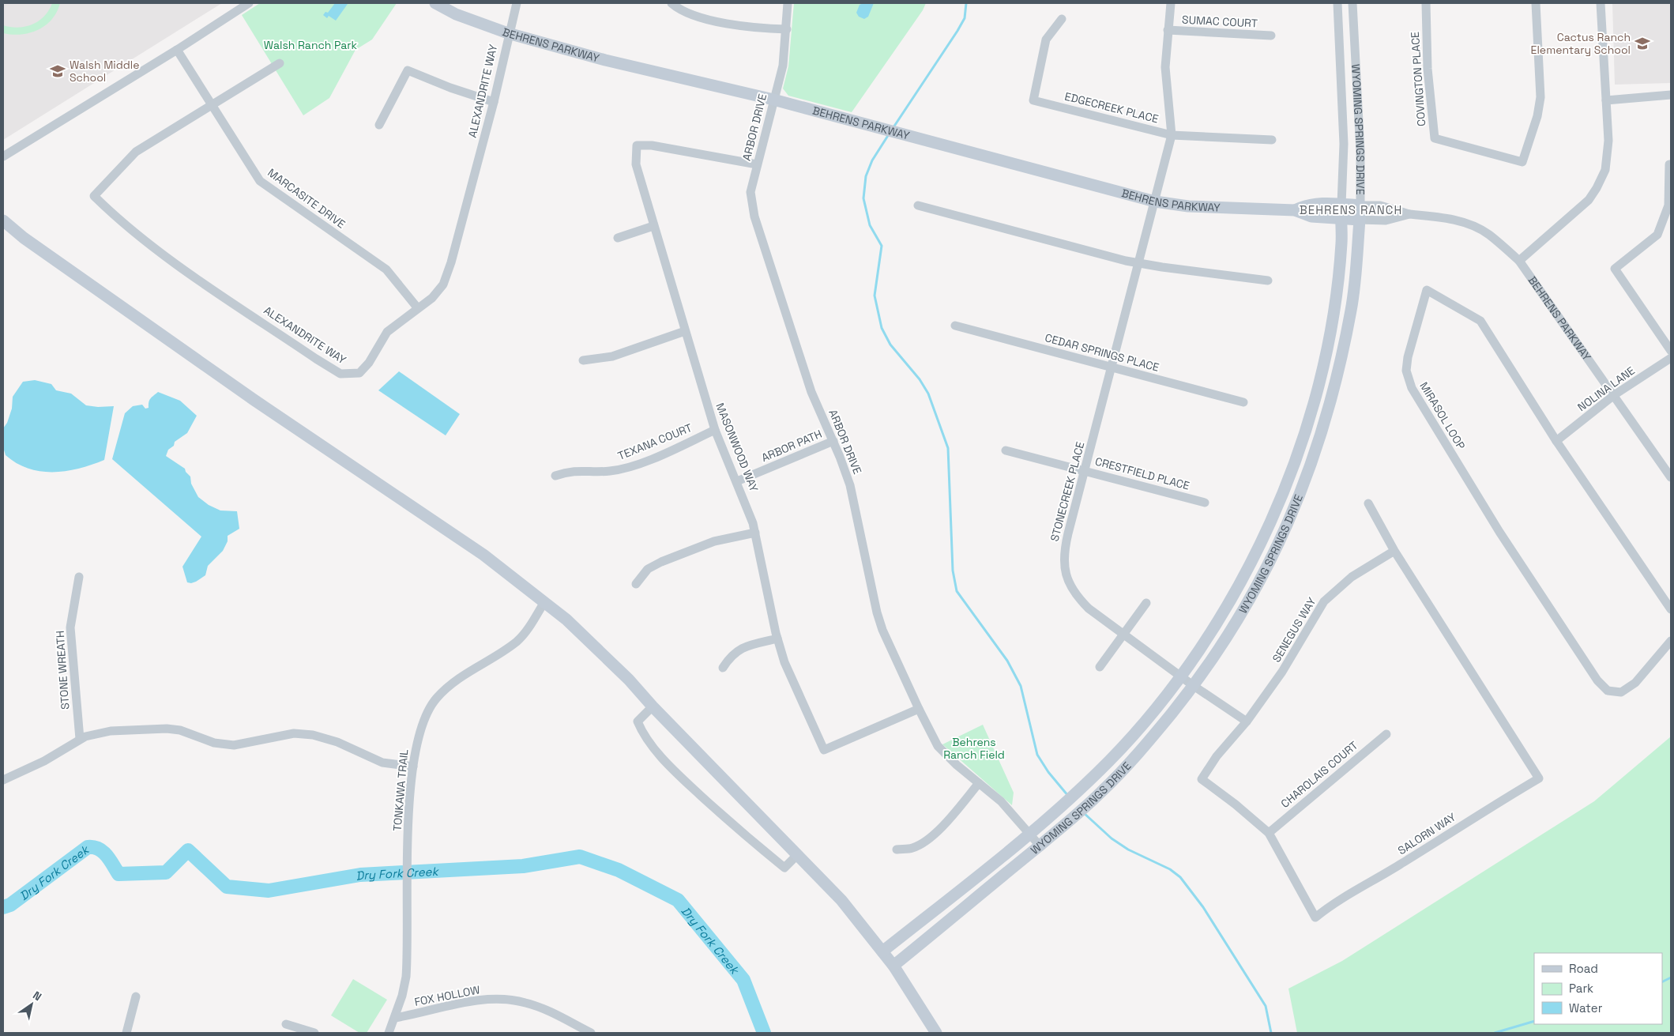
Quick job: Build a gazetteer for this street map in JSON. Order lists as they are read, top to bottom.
{
  "streets": {
    "street": [
      "SUMAC COURT",
      "BEHRENS PARKWAY",
      "COVINGTON PLACE",
      "ALEXANDRITE WAY",
      "EDGECREEK PLACE",
      "ARBOR DRIVE",
      "WYOMING SPRINGS DRIVE",
      "MARCASITE DRIVE",
      "CEDAR SPRINGS PLACE",
      "NOLINA LANE",
      "MIRASOL LOOP",
      "TEXANA COURT",
      "ARBOR PATH",
      "MASONWOOD WAY",
      "CRESTFIELD PLACE",
      "STONECREEK PLACE",
      "SENEGUS WAY",
      "STONE WREATH",
      "CHAROLAIS COURT",
      "TONKAWA TRAIL",
      "SALORN WAY",
      "FOX HOLLOW"
    ]
  },
  "crossings": [
    ["SUMAC COURT", "STONECREEK PLACE"],
    ["BEHRENS PARKWAY", "ALEXANDRITE WAY"],
    ["BEHRENS PARKWAY", "ARBOR DRIVE"],
    ["BEHRENS PARKWAY", "WYOMING SPRINGS DRIVE"],
    ["BEHRENS PARKWAY", "NOLINA LANE"],
    ["BEHRENS PARKWAY", "STONECREEK PLACE"],
    ["ALEXANDRITE WAY", "MARCASITE DRIVE"],
    ["EDGECREEK PLACE", "STONECREEK PLACE"],
    ["ARBOR DRIVE", "WYOMING SPRINGS DRIVE"],
    ["ARBOR DRIVE", "ARBOR PATH"],
    ["ARBOR DRIVE", "MASONWOOD WAY"],
    ["WYOMING SPRINGS DRIVE", "STONECREEK PLACE"],
    ["CEDAR SPRINGS PLACE", "STONECREEK PLACE"],
    ["NOLINA LANE", "MIRASOL LOOP"],
    ["TEXANA COURT", "MASONWOOD WAY"],
    ["ARBOR PATH", "MASONWOOD WAY"],
    ["CRESTFIELD PLACE", "STONECREEK PLACE"],
    ["SENEGUS WAY", "SALORN WAY"],
    ["CHAROLAIS COURT", "SALORN WAY"],
    ["TONKAWA TRAIL", "FOX HOLLOW"]
  ],
  "districts": ["BEHRENS RANCH"],
  "water": ["Dry Fork Creek"],
  "parks": ["Walsh Ranch Park", "Behrens Ranch Field"],
  "places": {
    "school or university": ["Cactus Ranch Elementary School", "Walsh Middle School"]
  },
  "legend": ["Road", "Park", "Water"],
  "north": "top right"
}
